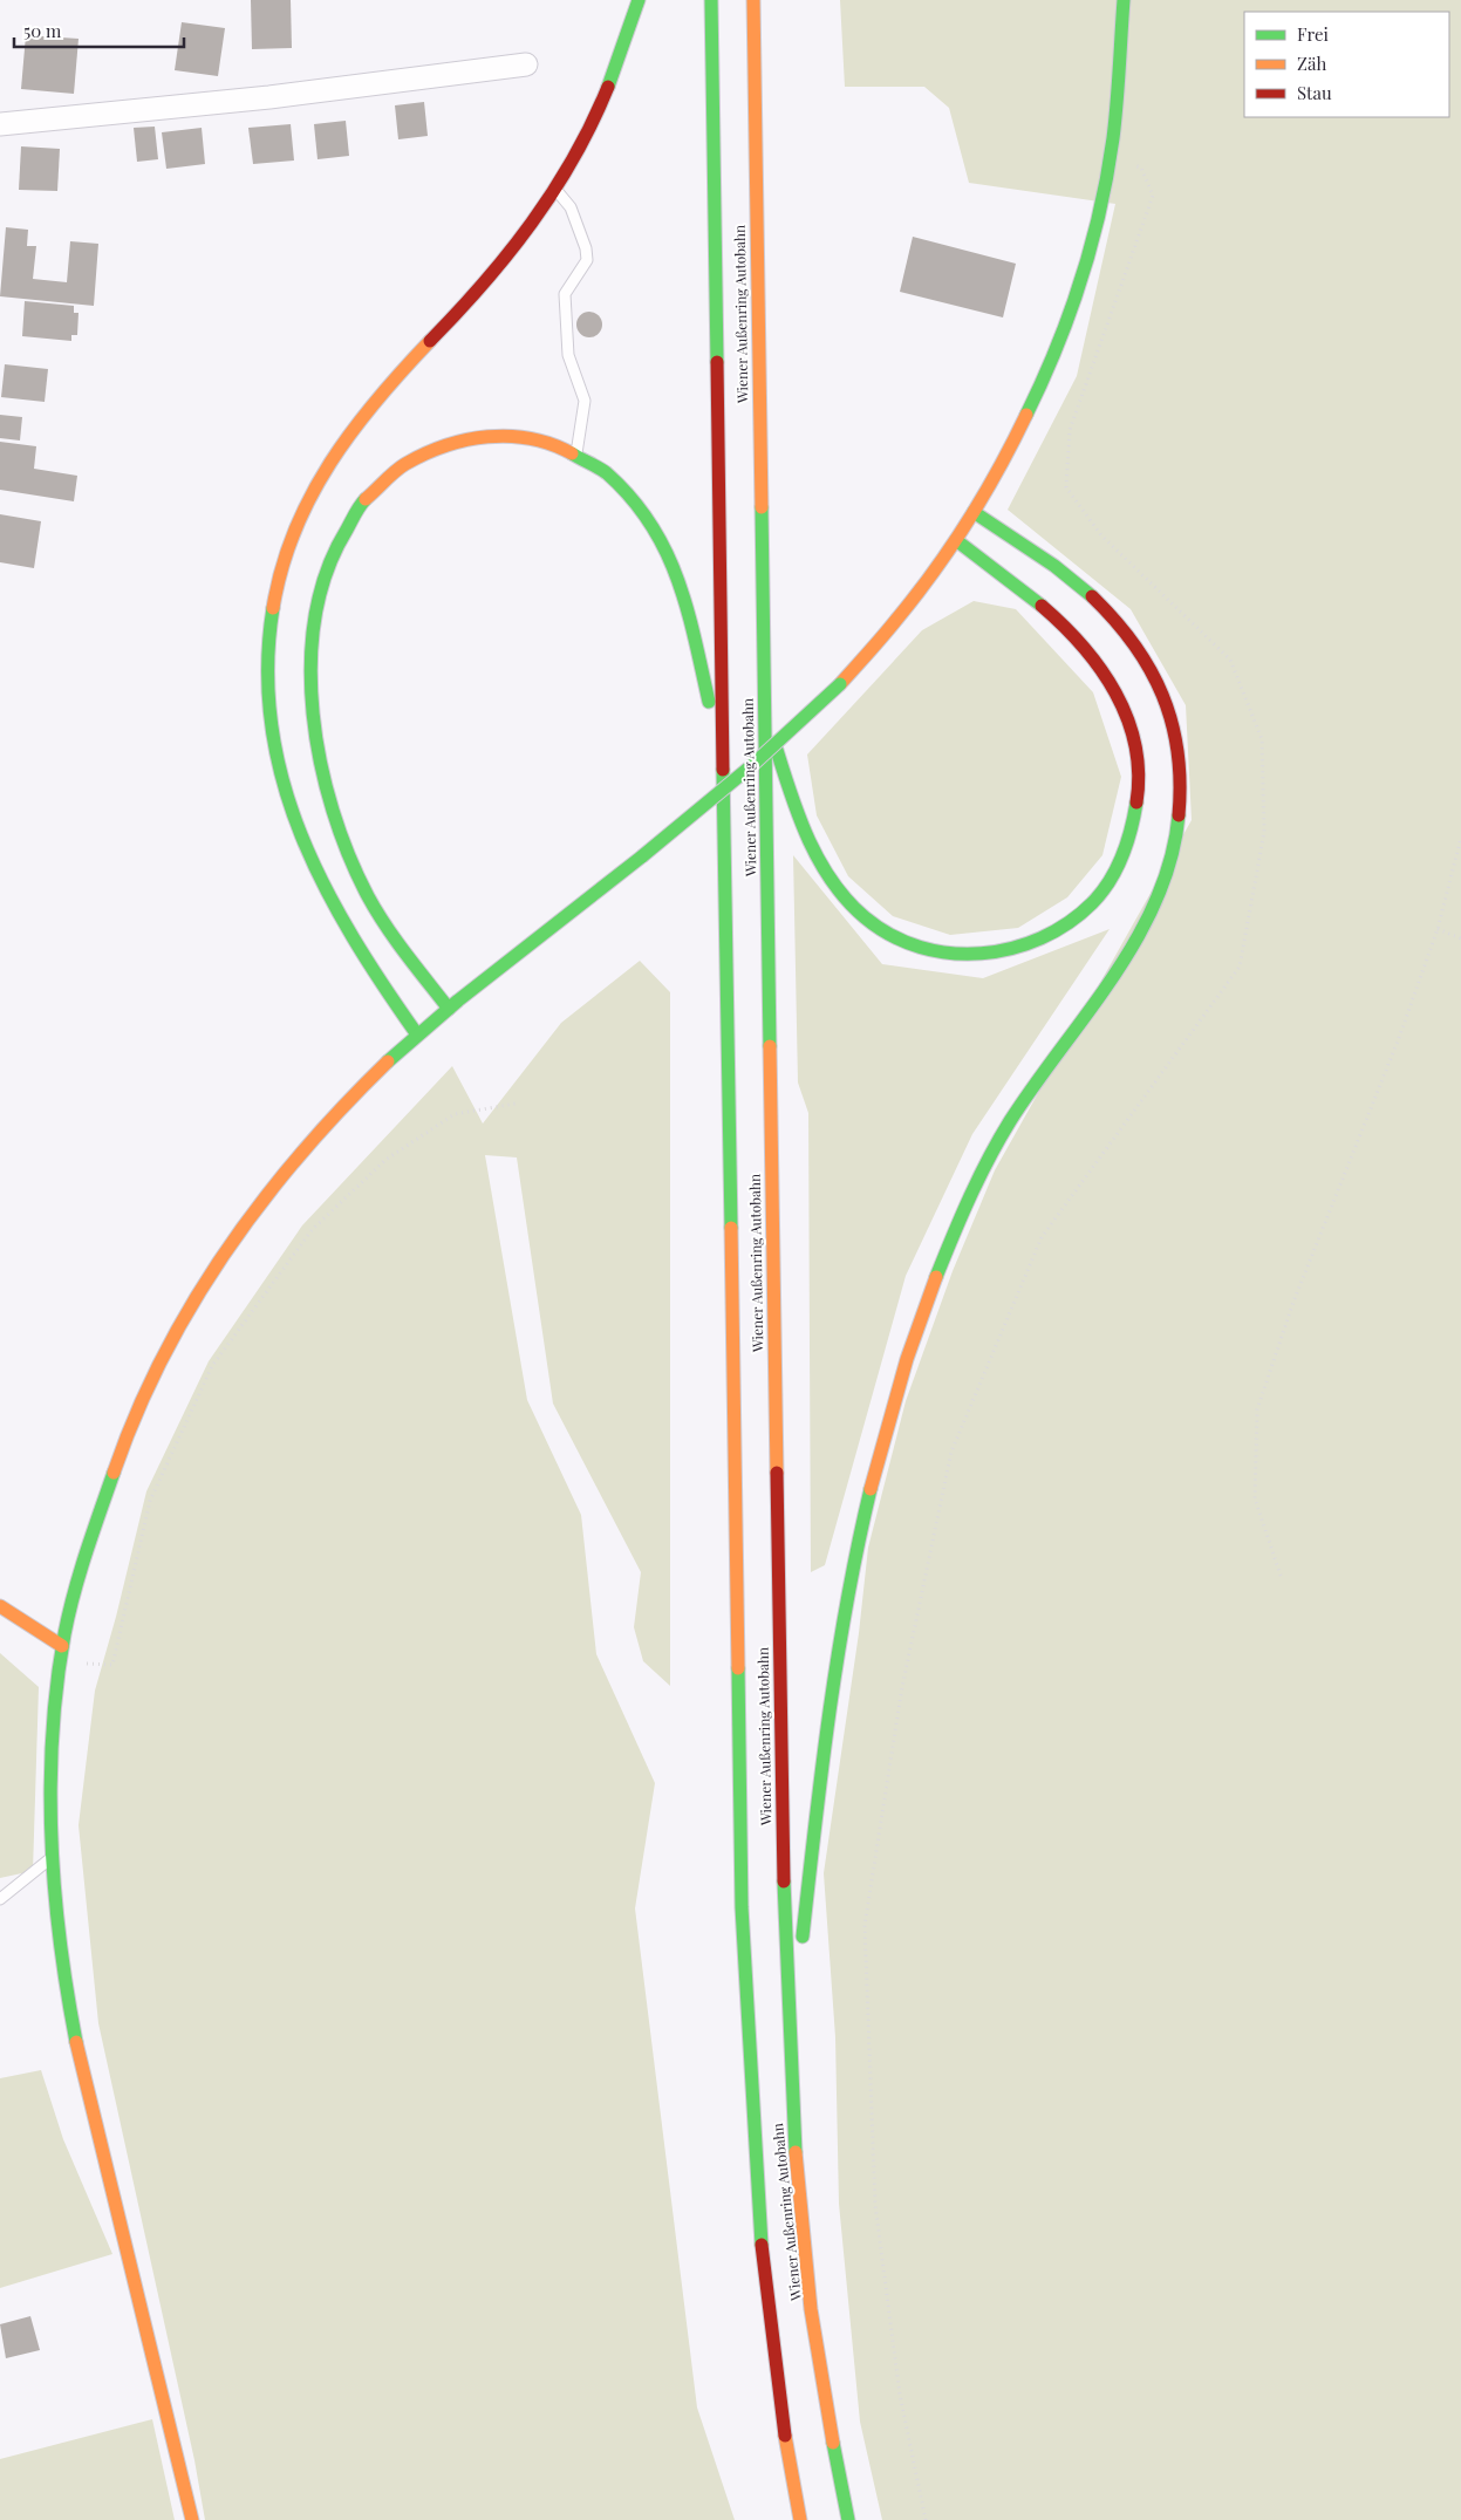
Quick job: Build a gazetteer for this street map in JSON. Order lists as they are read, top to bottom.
{
  "streets": {
    "main road": ["Wiener Außenring Autobahn"]
  },
  "legend": ["Frei", "Zäh", "Stau"],
  "scale_bar": "50 m"
}
